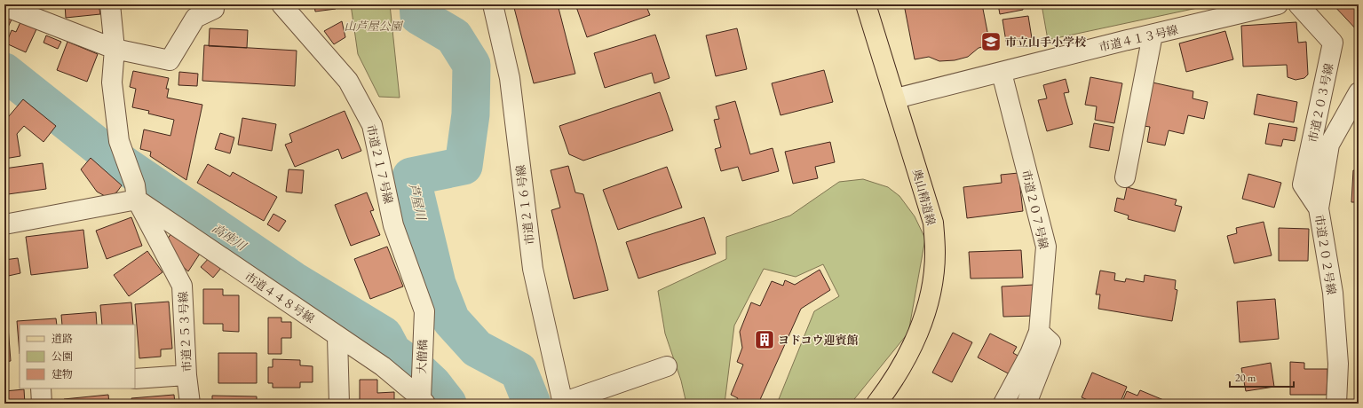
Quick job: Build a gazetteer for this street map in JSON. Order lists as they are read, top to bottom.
{
  "streets": {
    "main road": ["奥山精道線"],
    "street": [
      "市道４１３号線",
      "市道２０３号線",
      "市道２１７号線",
      "市道２１６号線",
      "市道２０７号線",
      "市道２０２号線",
      "市道４４８号線",
      "市道２５３号線",
      "大僧橋"
    ]
  },
  "crossings": [
    ["市道４１３号線", "奥山精道線"],
    ["市道４１３号線", "市道２０７号線"],
    ["市道２０３号線", "市道２０２号線"],
    ["市道２１７号線", "大僧橋"],
    ["市道４４８号線", "市道２５３号線"],
    ["市道４４８号線", "大僧橋"]
  ],
  "water": ["芦屋川", "高座川"],
  "parks": ["山芦屋公園"],
  "places": {
    "school or university": ["市立山手小学校"],
    "building": ["ヨドコウ迎賓館"]
  },
  "legend": ["道路", "公園", "建物"],
  "scale_bar": "20 m"
}
